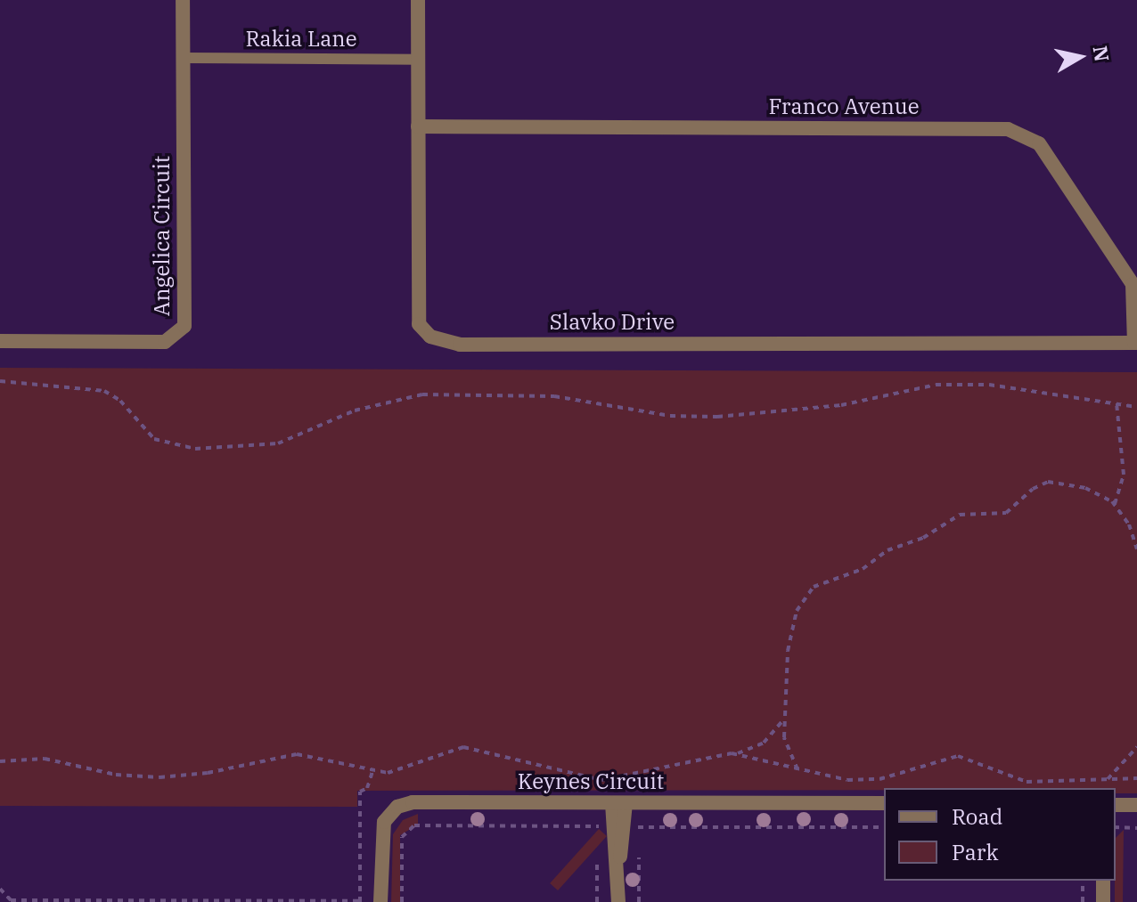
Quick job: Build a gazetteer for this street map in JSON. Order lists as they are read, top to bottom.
{
  "streets": {
    "street": [
      "Franco Avenue",
      "Angelica Circuit",
      "Slavko Drive",
      "Keynes Circuit"
    ],
    "lane": ["Rakia Lane"]
  },
  "crossings": [
    ["Rakia Lane", "Angelica Circuit"],
    ["Rakia Lane", "Slavko Drive"],
    ["Franco Avenue", "Slavko Drive"]
  ],
  "legend": ["Road", "Park"],
  "north": "right"
}
